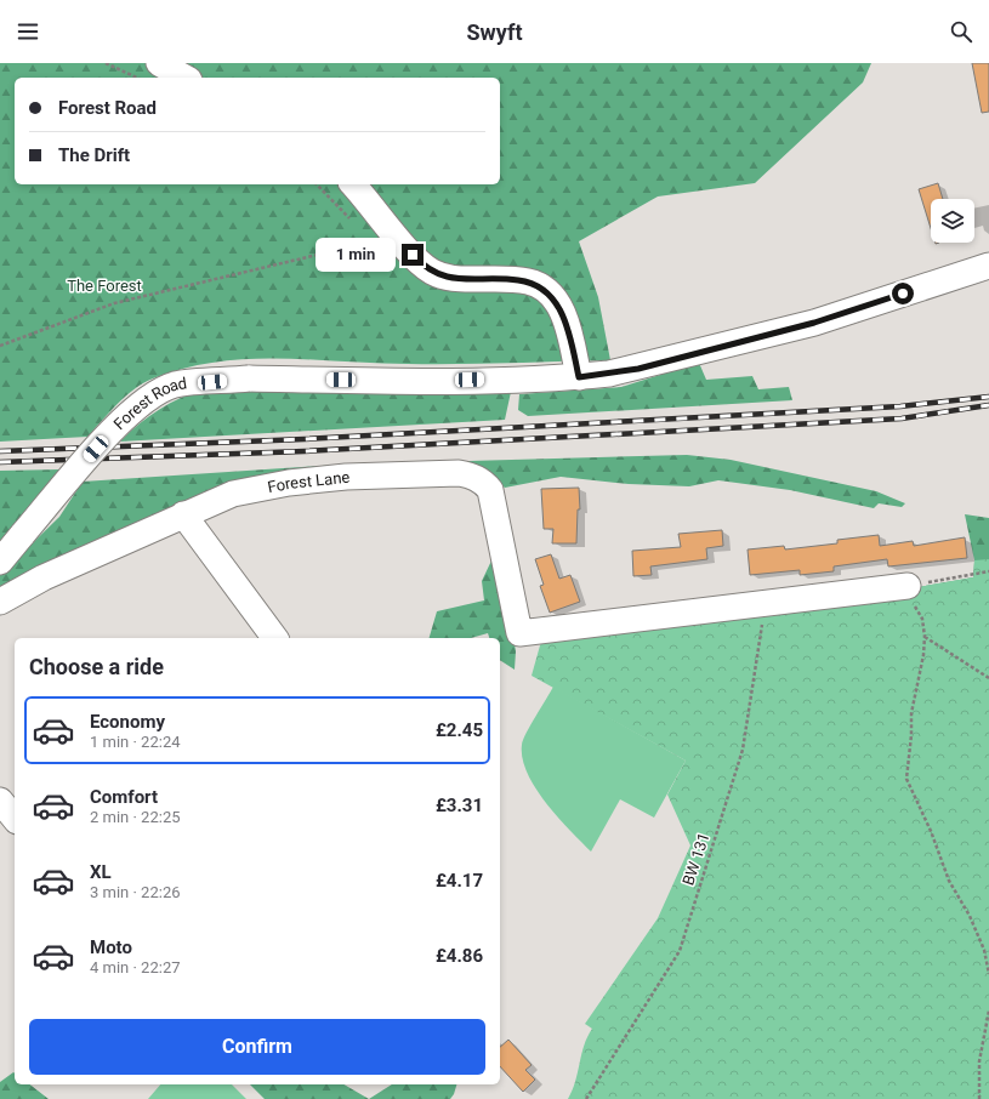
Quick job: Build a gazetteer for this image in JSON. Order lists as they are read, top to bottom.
{
  "streets": {
    "street": ["Forest Road", "Forest Lane"],
    "path": ["BW 131"]
  },
  "crossings": [
    ["Forest Lane", "BW 131"]
  ],
  "parks": ["The Forest"],
  "page": {
    "header": "Swyft",
    "banner": ["Forest Road", "The Drift"],
    "bubble": "1 min",
    "heading": "Choose a ride",
    "list": [
      {
        "name": "Economy",
        "note": "1 min · 22:24",
        "value": "£2.45"
      },
      {
        "name": "Comfort",
        "note": "2 min · 22:25",
        "value": "£3.31"
      },
      {
        "name": "XL",
        "note": "3 min · 22:26",
        "value": "£4.17"
      },
      {
        "name": "Moto",
        "note": "4 min · 22:27",
        "value": "£4.86"
      }
    ],
    "buttons": "Confirm"
  }
}
